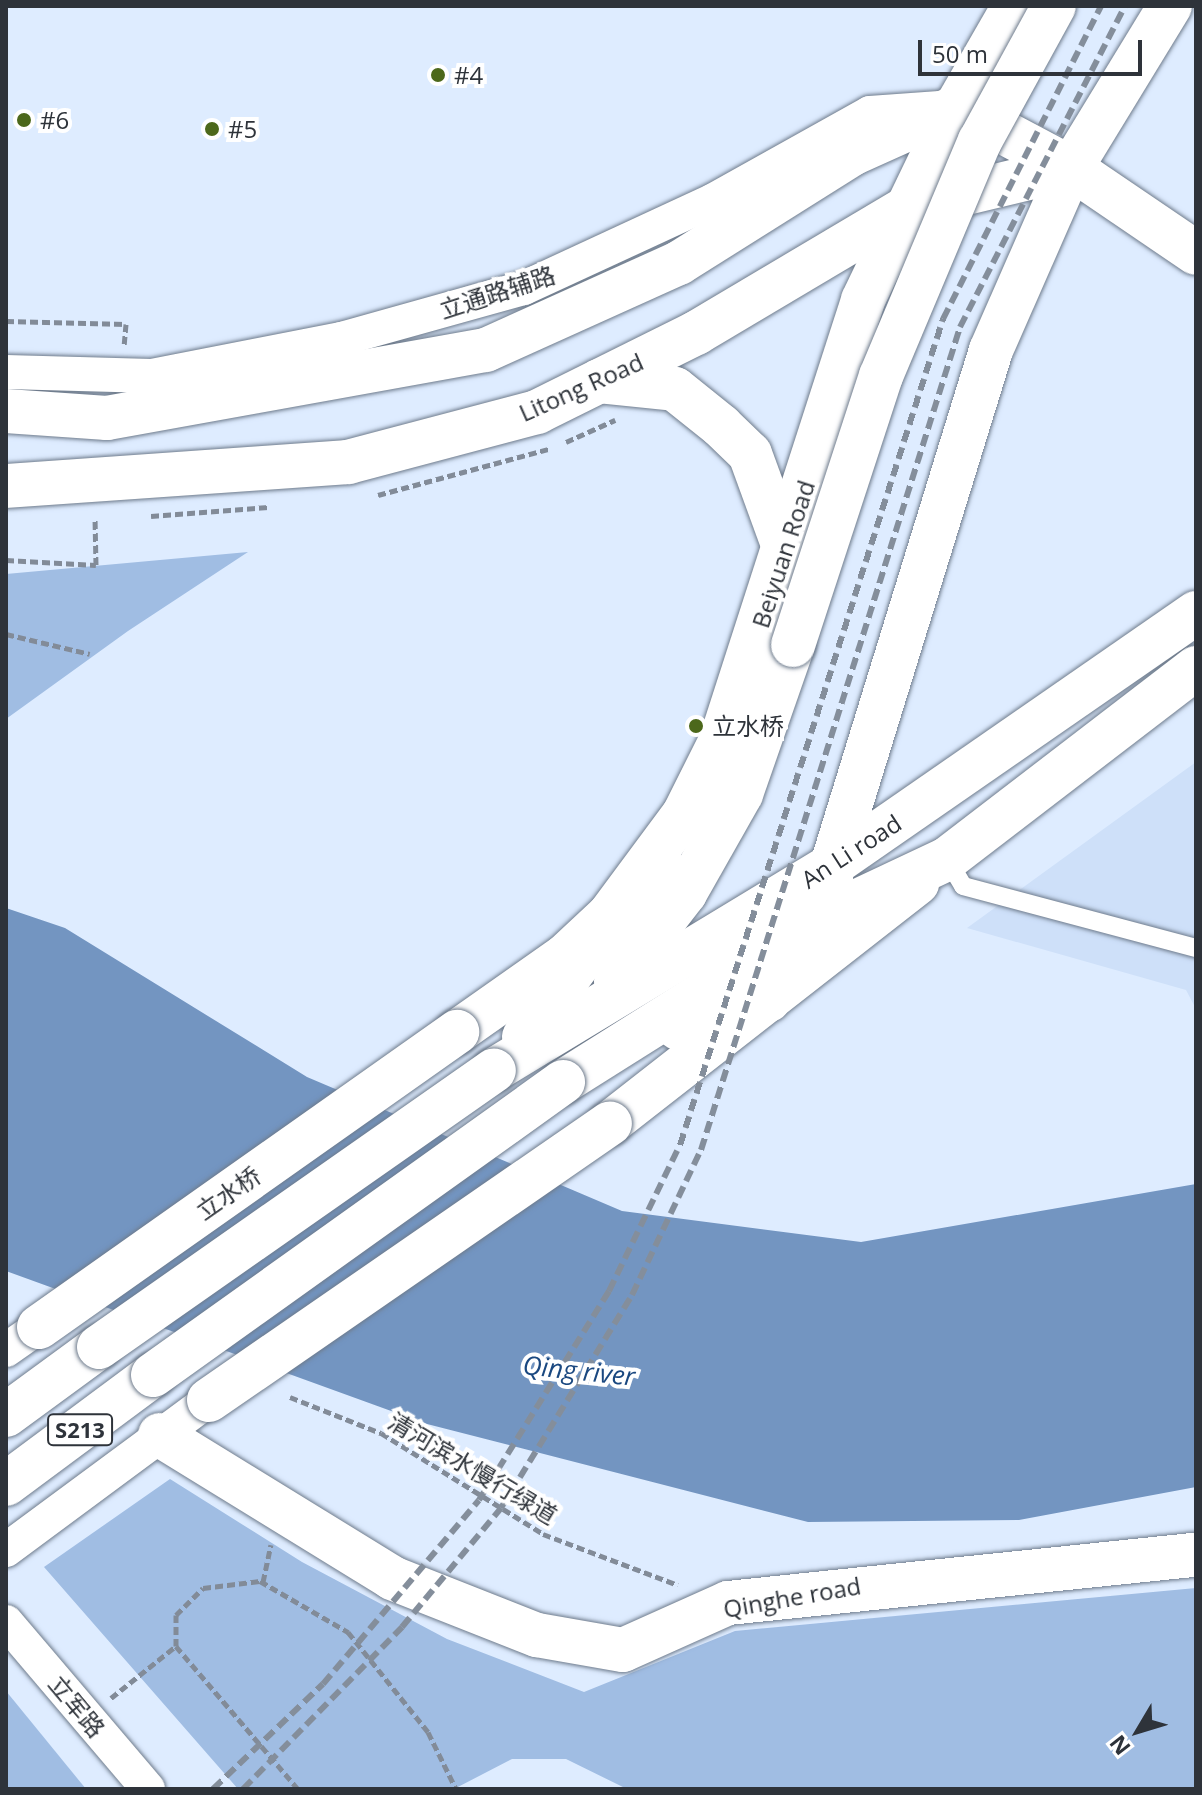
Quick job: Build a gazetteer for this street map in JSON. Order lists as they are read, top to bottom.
{
  "streets": {
    "main road": [
      "Litong Road",
      "Beiyuan Road",
      "An Li road",
      "立水桥",
      "S213",
      "Qinghe road"
    ],
    "street": ["立通路辅路", "立军路"],
    "path": ["清河滨水慢行绿道"]
  },
  "crossings": [
    ["立通路辅路", "Beiyuan Road"],
    ["Litong Road", "Beiyuan Road"],
    ["Beiyuan Road", "An Li road"],
    ["Beiyuan Road", "立水桥"],
    ["An Li road", "S213"],
    ["S213", "Qinghe road"],
    ["清河滨水慢行绿道", "Qinghe road"]
  ],
  "water": ["Qing river"],
  "places": [
    "#4",
    "#6",
    "#5",
    "立水桥"
  ],
  "scale_bar": "50 m",
  "north": "bottom left"
}
